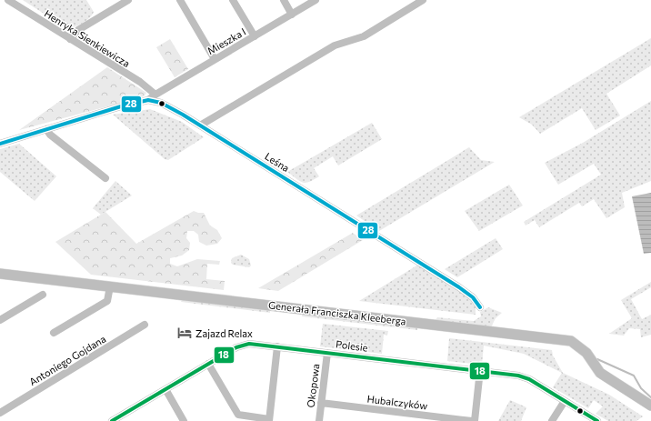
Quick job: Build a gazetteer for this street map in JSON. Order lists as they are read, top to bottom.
{
  "streets": {
    "main road": ["Generała Franciszka Kleeberga"],
    "street": [
      "Henryka Sienkiewicza",
      "Mieszka I",
      "Leśna",
      "Polesie",
      "Antoniego Gojdana",
      "Okopowa",
      "Hubalczyków"
    ]
  },
  "crossings": [
    ["Henryka Sienkiewicza", "Mieszka I"],
    ["Mieszka I", "Leśna"],
    ["Polesie", "Okopowa"],
    ["Okopowa", "Hubalczyków"]
  ],
  "places": {
    "hotel": ["Zajazd Relax"]
  },
  "lines": ["transit line 28", "transit line 18"]
}
